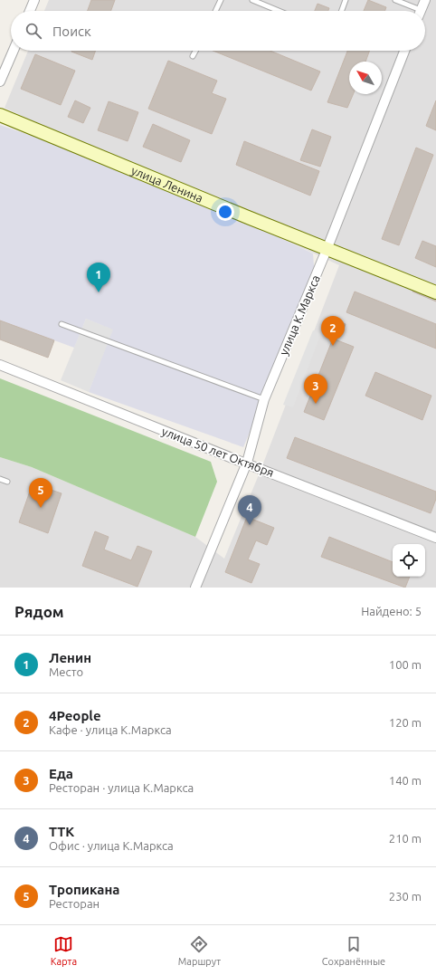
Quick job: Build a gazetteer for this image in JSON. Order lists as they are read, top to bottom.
{
  "streets": {
    "main road": ["улица Ленина"],
    "street": ["улица К.Маркса", "улица 50 лет Октября"]
  },
  "crossings": [
    ["улица Ленина", "улица К.Маркса"],
    ["улица К.Маркса", "улица 50 лет Октября"]
  ],
  "north": "top left",
  "page": {
    "search": "Поиск",
    "pins": [
      "1",
      "2",
      "3",
      "5",
      "4"
    ],
    "heading": ["Рядом", "Найдено: 5"],
    "list": [
      {
        "mark": "1",
        "name": "Ленин",
        "note": "Место",
        "value": "100 m"
      },
      {
        "mark": "2",
        "name": "4People",
        "note": "Кафе · улица К.Маркса",
        "value": "120 m"
      },
      {
        "mark": "3",
        "name": "Еда",
        "note": "Ресторан · улица К.Маркса",
        "value": "140 m"
      },
      {
        "mark": "4",
        "name": "ТТК",
        "note": "Офис · улица К.Маркса",
        "value": "210 m"
      },
      {
        "mark": "5",
        "name": "Тропикана",
        "note": "Ресторан",
        "value": "230 m"
      }
    ],
    "nav": ["Карта", "Маршрут", "Сохранённые"]
  }
}
